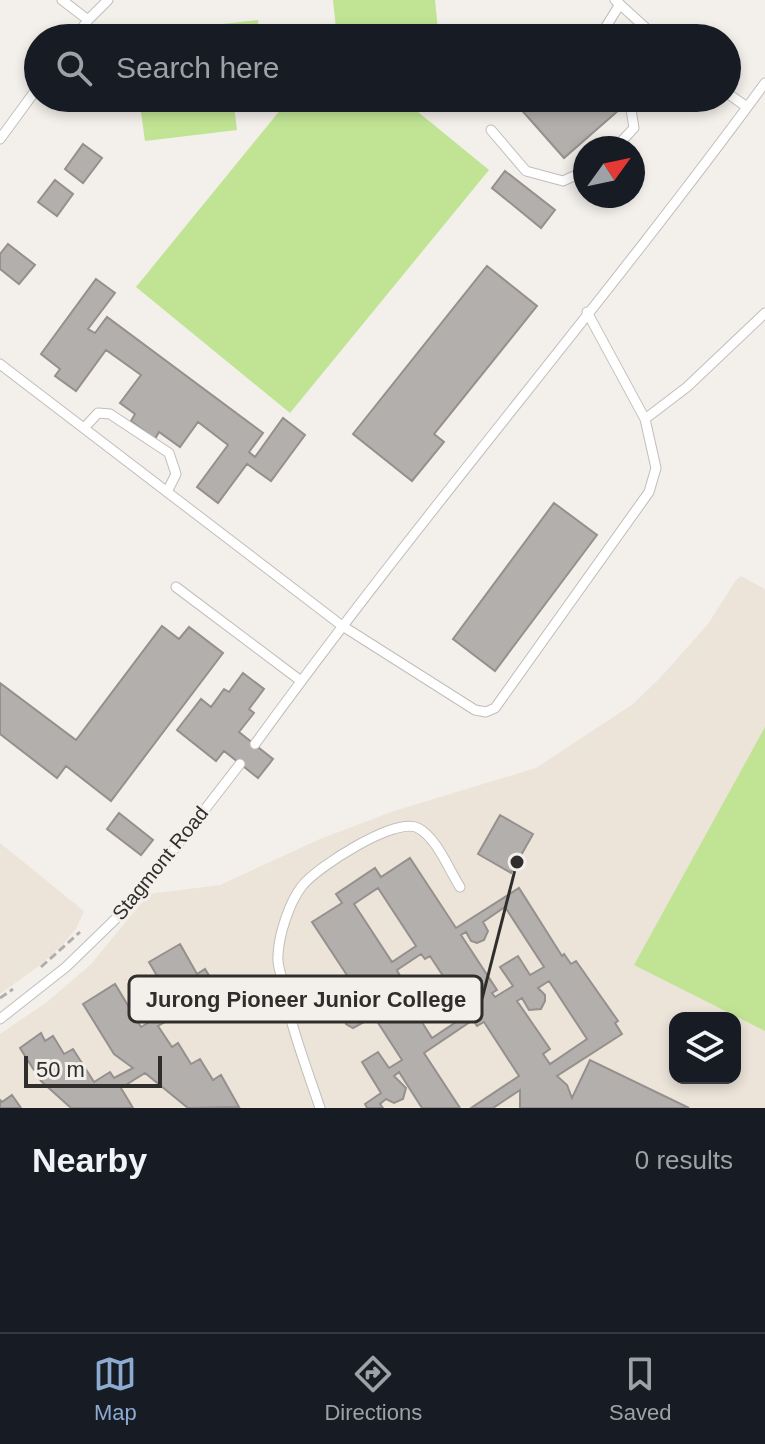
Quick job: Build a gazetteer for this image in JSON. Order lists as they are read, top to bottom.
{
  "streets": {
    "lane": ["Stagmont Road"]
  },
  "places": ["Jurong Pioneer Junior College"],
  "scale_bar": "50 m",
  "north": "top right",
  "page": {
    "search": "Search here",
    "scale": "50 m",
    "heading": ["Nearby", "0 results"],
    "nav": ["Map", "Directions", "Saved"]
  }
}
